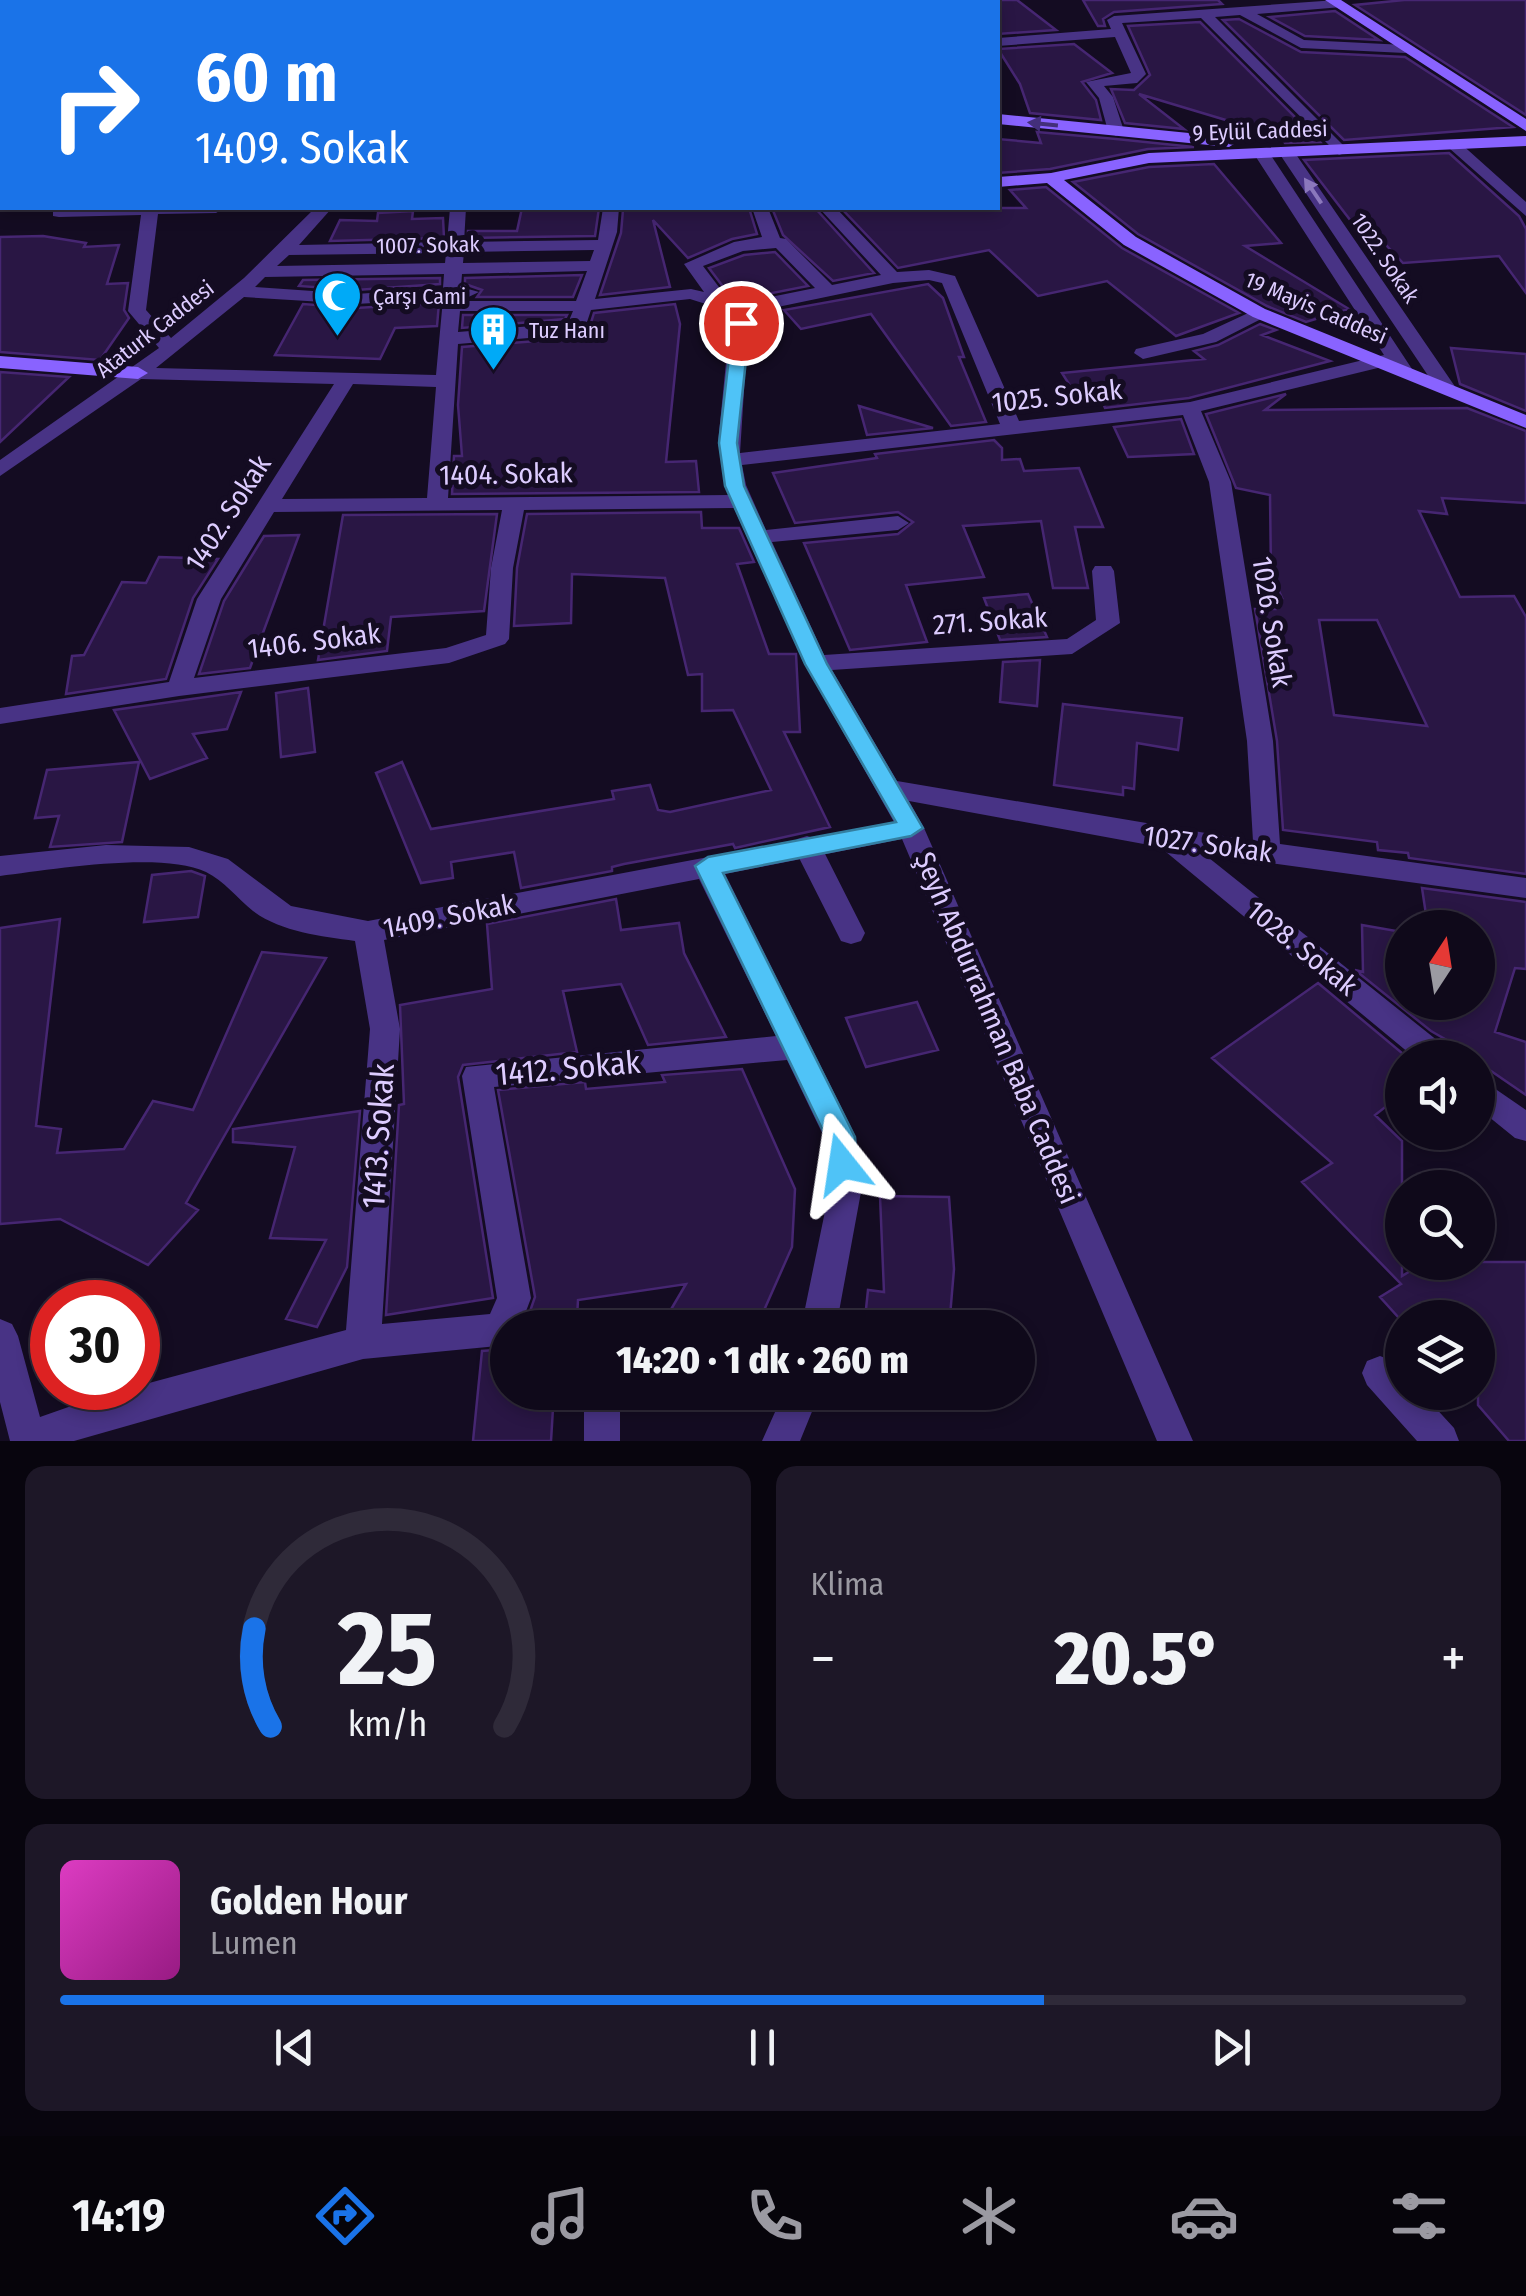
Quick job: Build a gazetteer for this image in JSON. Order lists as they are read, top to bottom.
{
  "streets": {
    "street": [
      "9 Eylül Caddesi",
      "1007. Sokak",
      "1022. Sokak",
      "19 Mayis Caddesi",
      "Ataturk Caddesi",
      "1025. Sokak",
      "1404. Sokak",
      "1402. Sokak",
      "271. Sokak",
      "1026. Sokak",
      "1406. Sokak",
      "1027. Sokak",
      "1409. Sokak",
      "1028. Sokak",
      "Şeyh Abdurrahman Baba Caddesi",
      "1412. Sokak",
      "1413. Sokak"
    ]
  },
  "crossings": [
    ["9 Eylül Caddesi", "1022. Sokak"],
    ["9 Eylül Caddesi", "19 Mayis Caddesi"],
    ["1007. Sokak", "Ataturk Caddesi"],
    ["1022. Sokak", "19 Mayis Caddesi"],
    ["1022. Sokak", "1025. Sokak"],
    ["19 Mayis Caddesi", "1025. Sokak"],
    ["1025. Sokak", "1026. Sokak"],
    ["1025. Sokak", "Şeyh Abdurrahman Baba Caddesi"],
    ["1404. Sokak", "1402. Sokak"],
    ["1404. Sokak", "1406. Sokak"],
    ["1404. Sokak", "Şeyh Abdurrahman Baba Caddesi"],
    ["1402. Sokak", "1406. Sokak"],
    ["271. Sokak", "Şeyh Abdurrahman Baba Caddesi"],
    ["1026. Sokak", "1027. Sokak"],
    ["1027. Sokak", "1028. Sokak"],
    ["1027. Sokak", "Şeyh Abdurrahman Baba Caddesi"],
    ["1409. Sokak", "Şeyh Abdurrahman Baba Caddesi"],
    ["1409. Sokak", "1413. Sokak"]
  ],
  "places": {
    "mosque": ["Çarşı Cami"],
    "building": ["Tuz Hanı"]
  },
  "north": "top",
  "page": {
    "turn": ["60 m", "1409. Sokak"],
    "limit": "30",
    "trip": "14:20 · 1 dk · 260 m",
    "tile": "Klima",
    "heat": ["−", "20.5°", "+"],
    "song": ["Golden Hour", "Lumen"],
    "tabs": "14:19",
    "gauge": ["25", "km/h"]
  }
}
